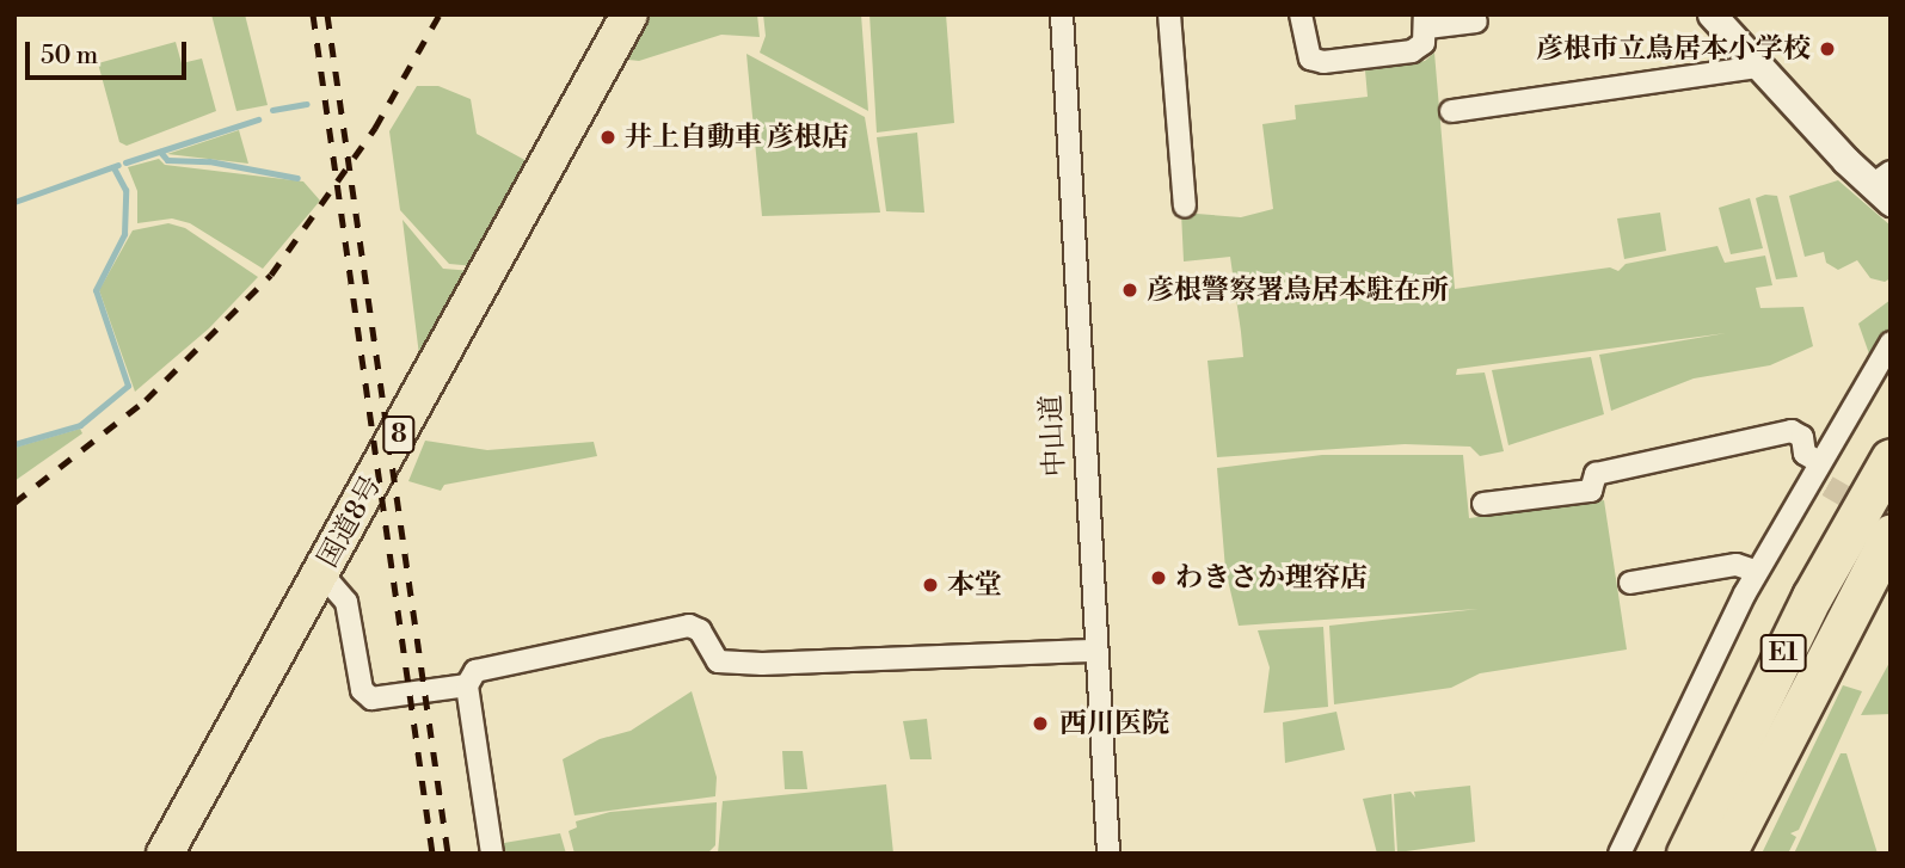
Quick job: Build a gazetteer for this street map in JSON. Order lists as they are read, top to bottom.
{
  "streets": {
    "highway": ["8", "国道8号", "E1"],
    "street": ["中山道"]
  },
  "places": [
    "彦根市立鳥居本小学校",
    "井上自動車 彦根店",
    "彦根警察署鳥居本駐在所",
    "わきさか理容店",
    "本堂",
    "西川医院"
  ],
  "scale_bar": "50 m"
}
